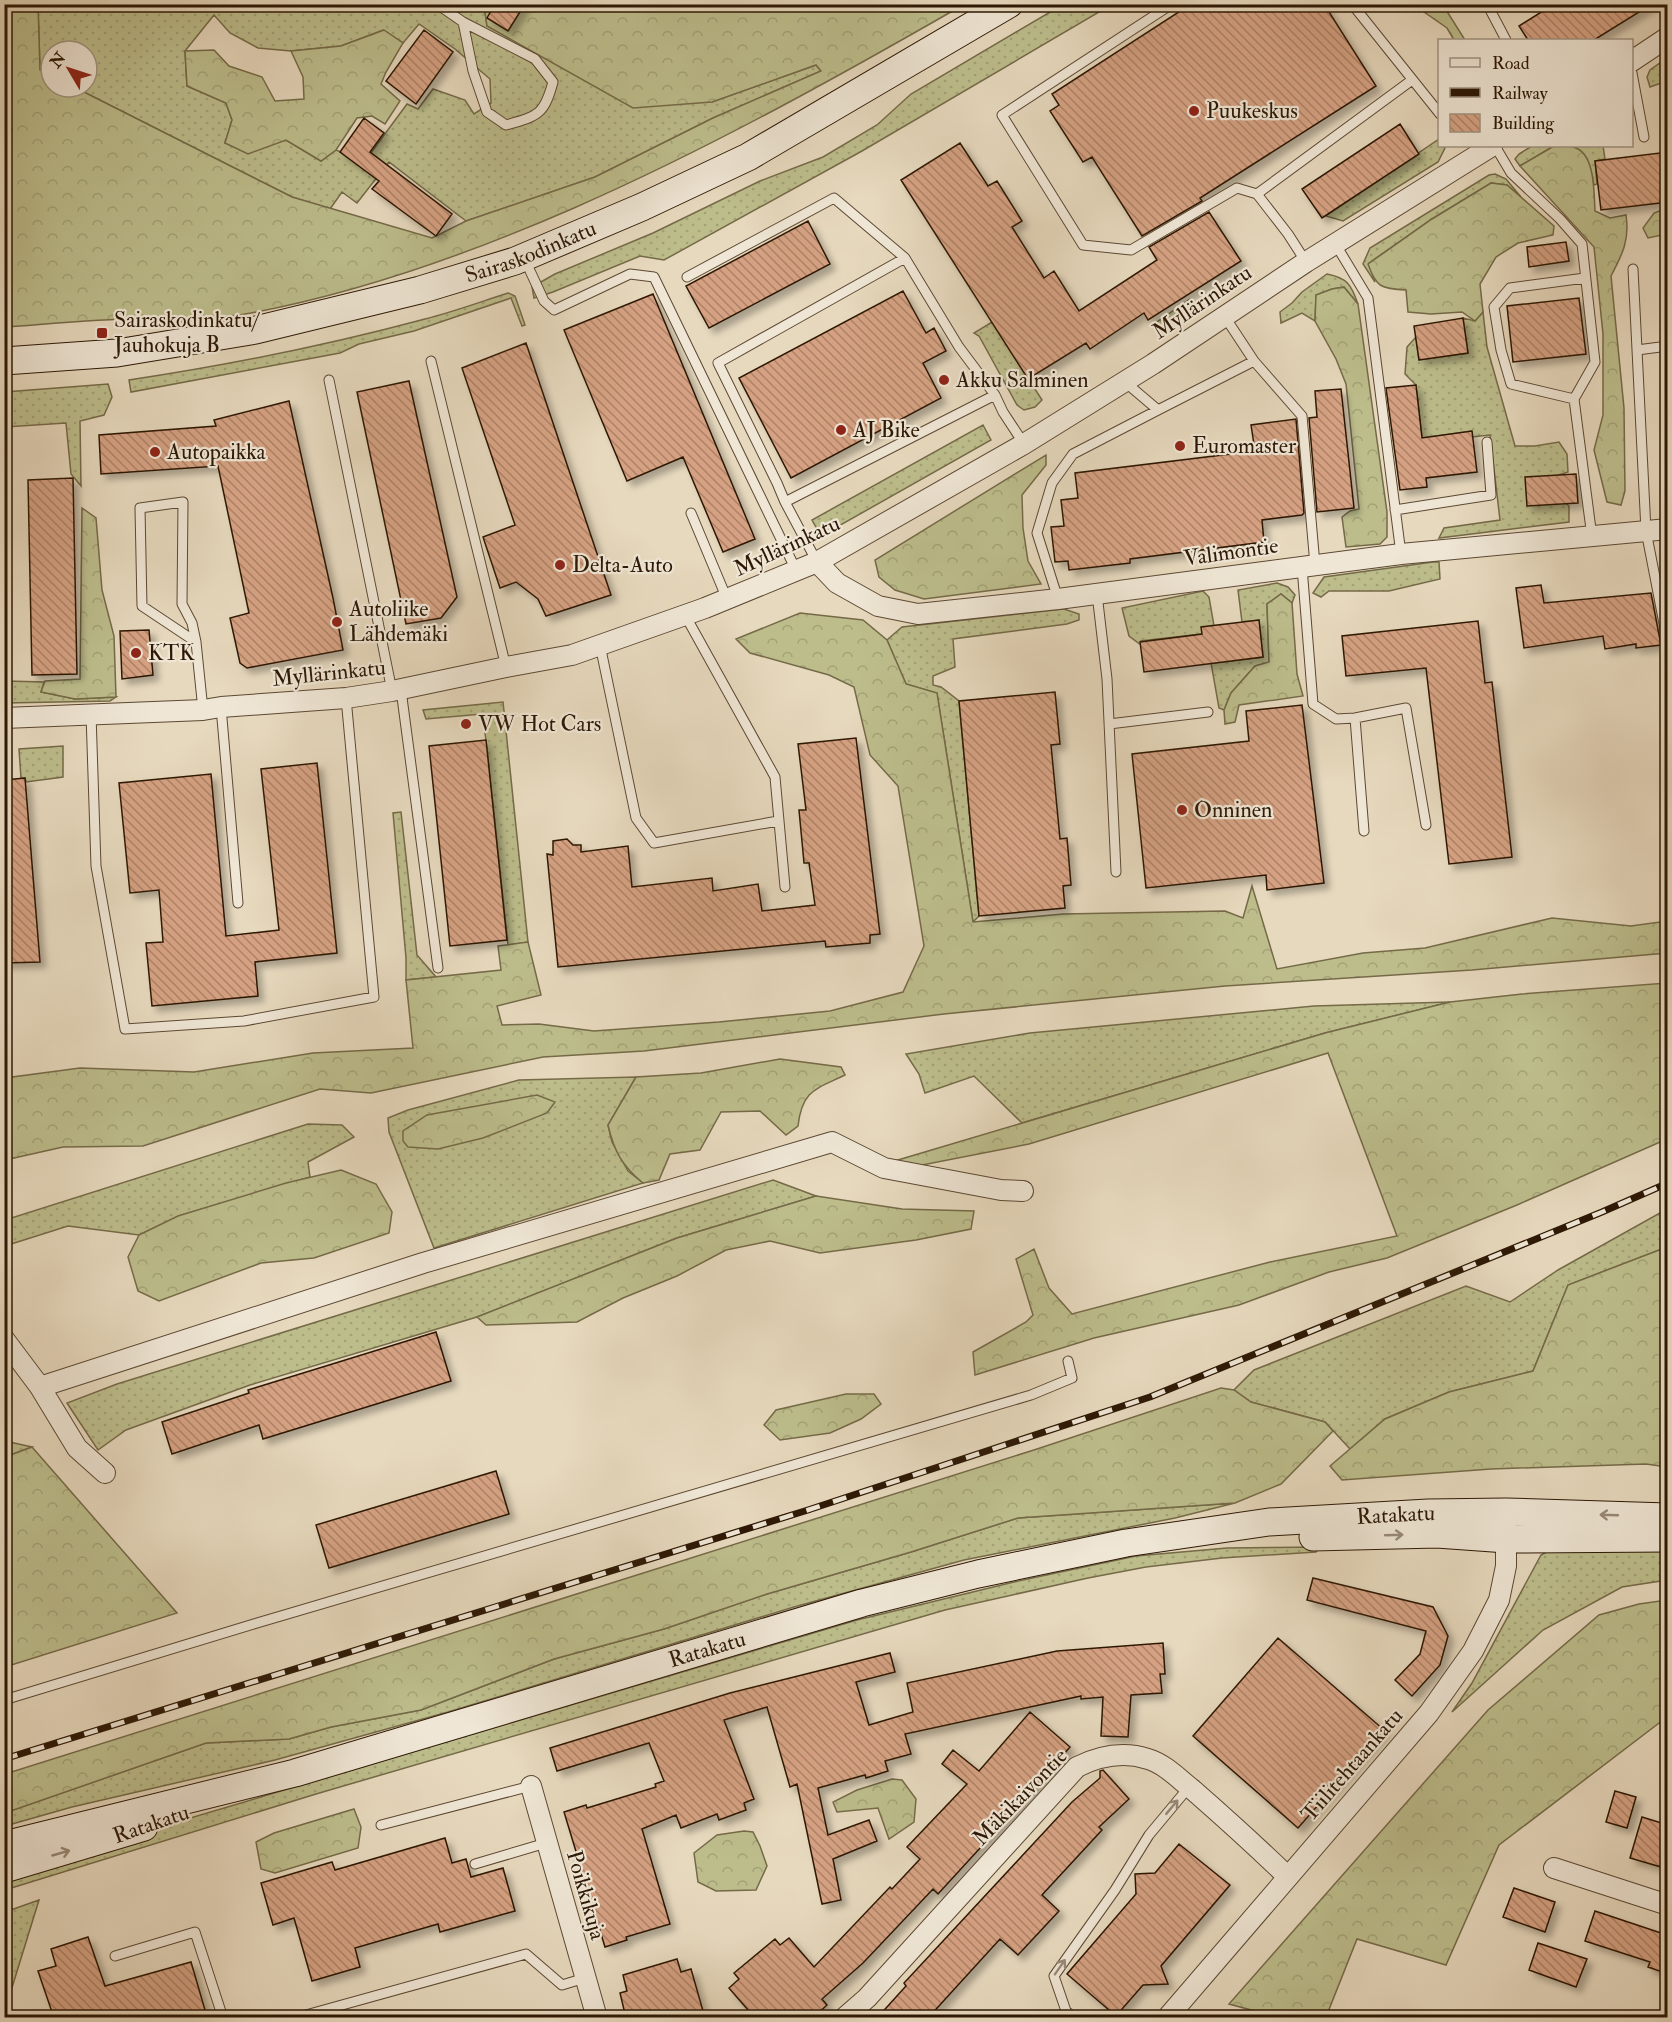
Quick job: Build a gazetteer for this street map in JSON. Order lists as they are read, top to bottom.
{
  "streets": {
    "main road": ["Sairaskodinkatu", "Ratakatu"],
    "street": [
      "Myllärinkatu",
      "Valimontie",
      "Tiilitehtaankatu",
      "Mäkikaivontie",
      "Poikkikuja"
    ]
  },
  "crossings": [
    ["Myllärinkatu", "Valimontie"],
    ["Ratakatu", "Tiilitehtaankatu"],
    ["Tiilitehtaankatu", "Mäkikaivontie"]
  ],
  "places": {
    "other": [
      "Puukeskus",
      "Akku Salminen",
      "AJ Bike",
      "Euromaster",
      "Autopaikka",
      "Delta-Auto",
      "Autoliike Lähdemäki",
      "KTK",
      "VW Hot Cars",
      "Onninen"
    ],
    "transit": ["Sairaskodinkatu/ Jauhokuja B"]
  },
  "legend": ["Road", "Railway", "Building"],
  "north": "top left"
}
